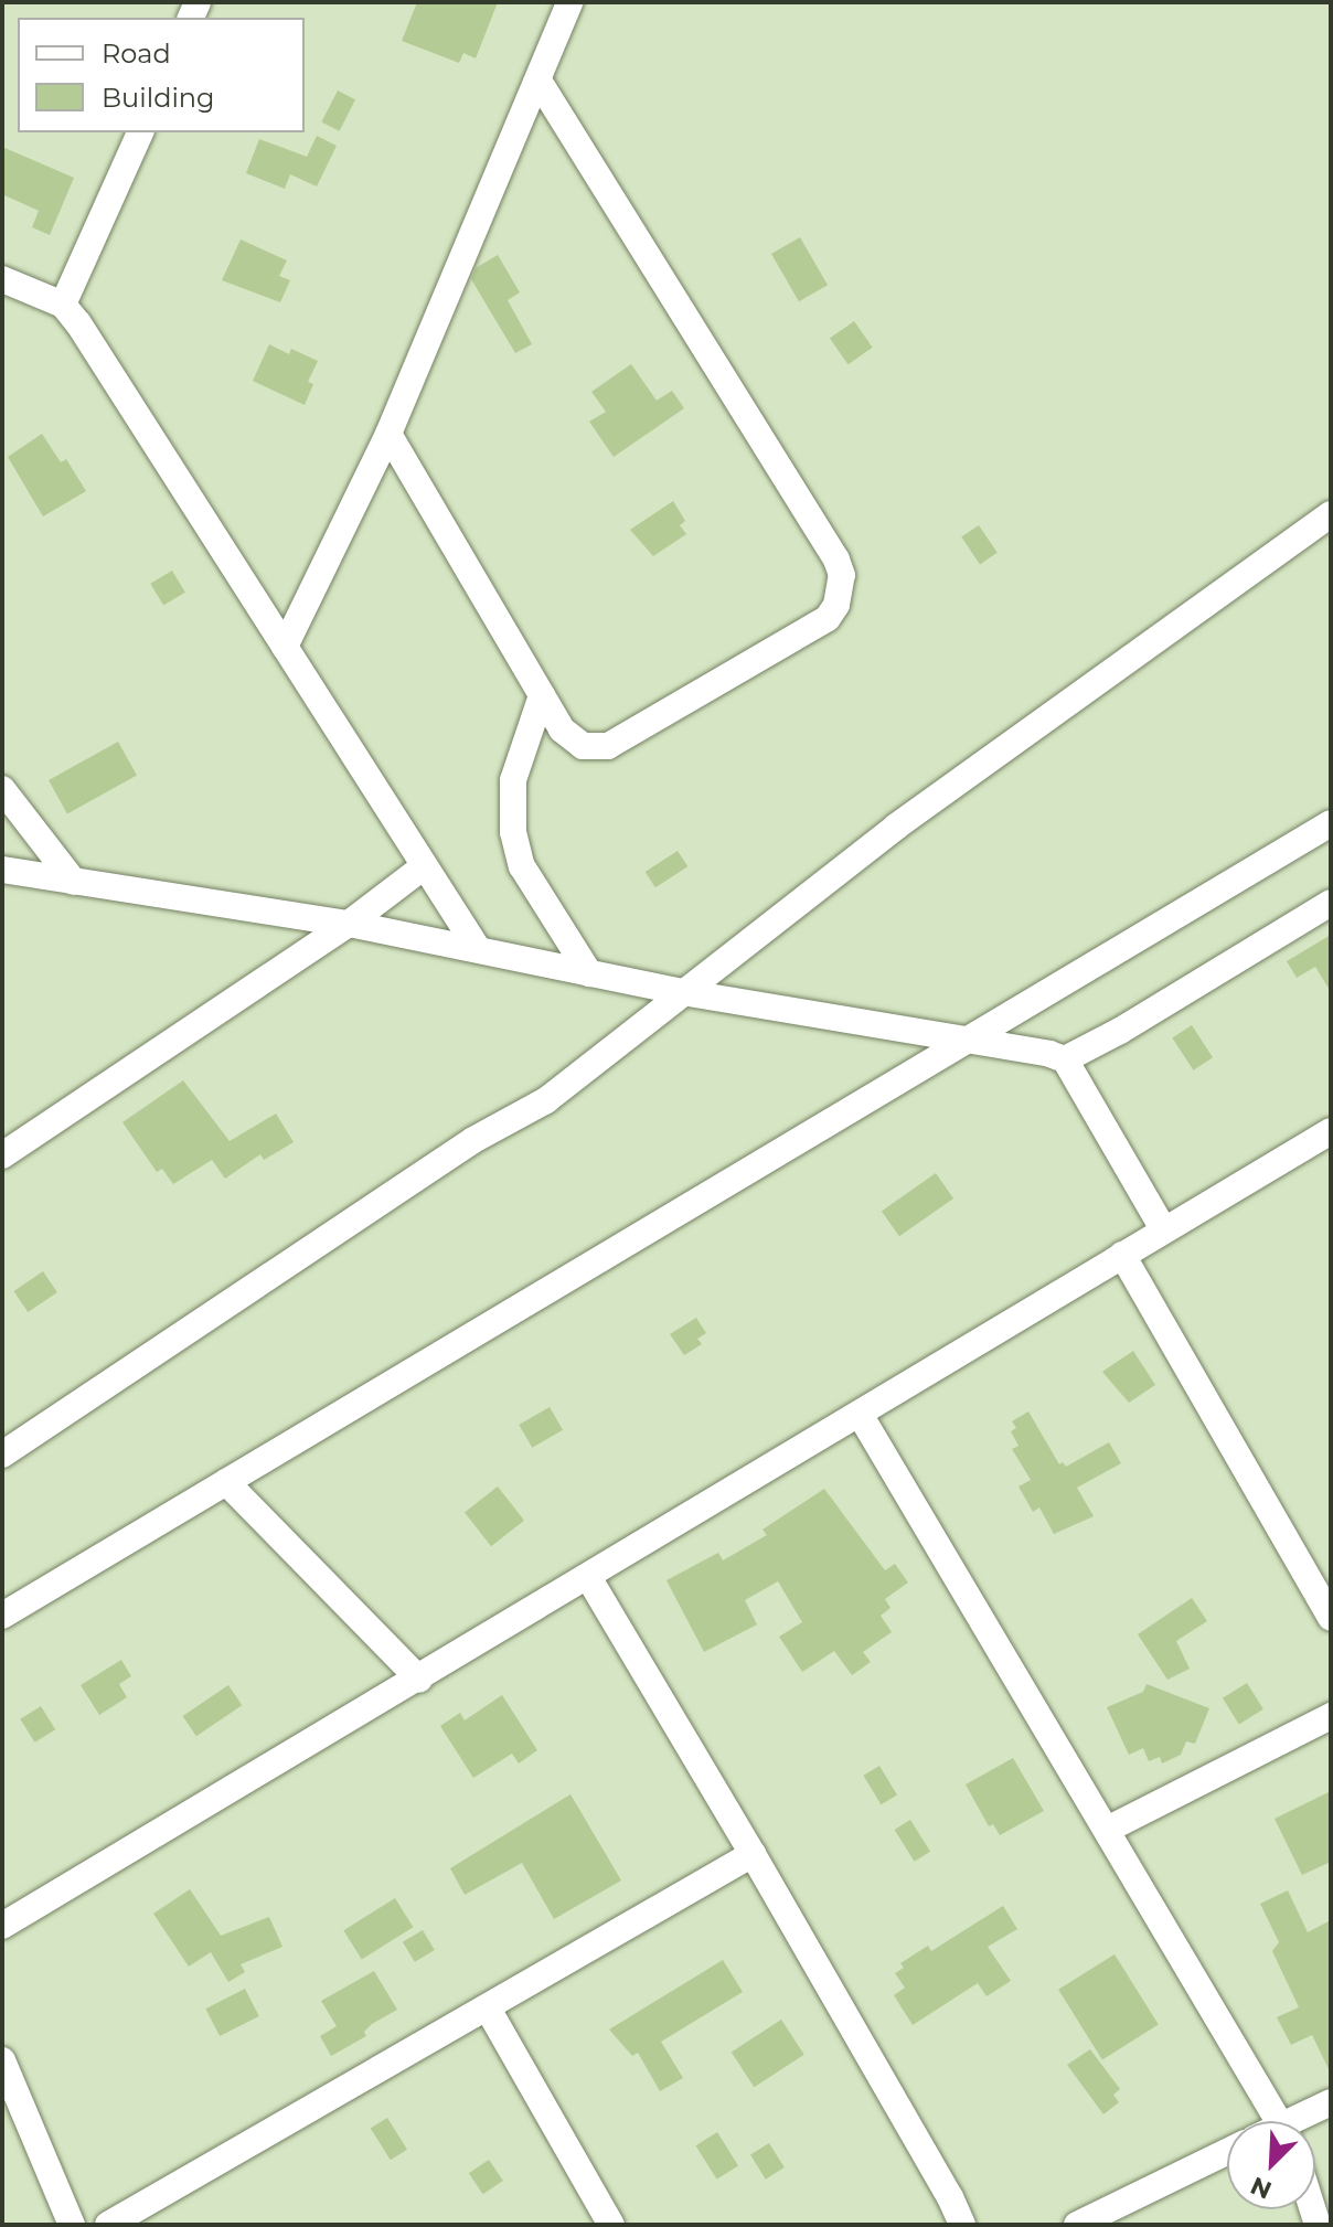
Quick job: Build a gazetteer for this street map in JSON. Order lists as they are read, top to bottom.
{
  "legend": ["Road", "Building"],
  "north": "bottom left"
}
